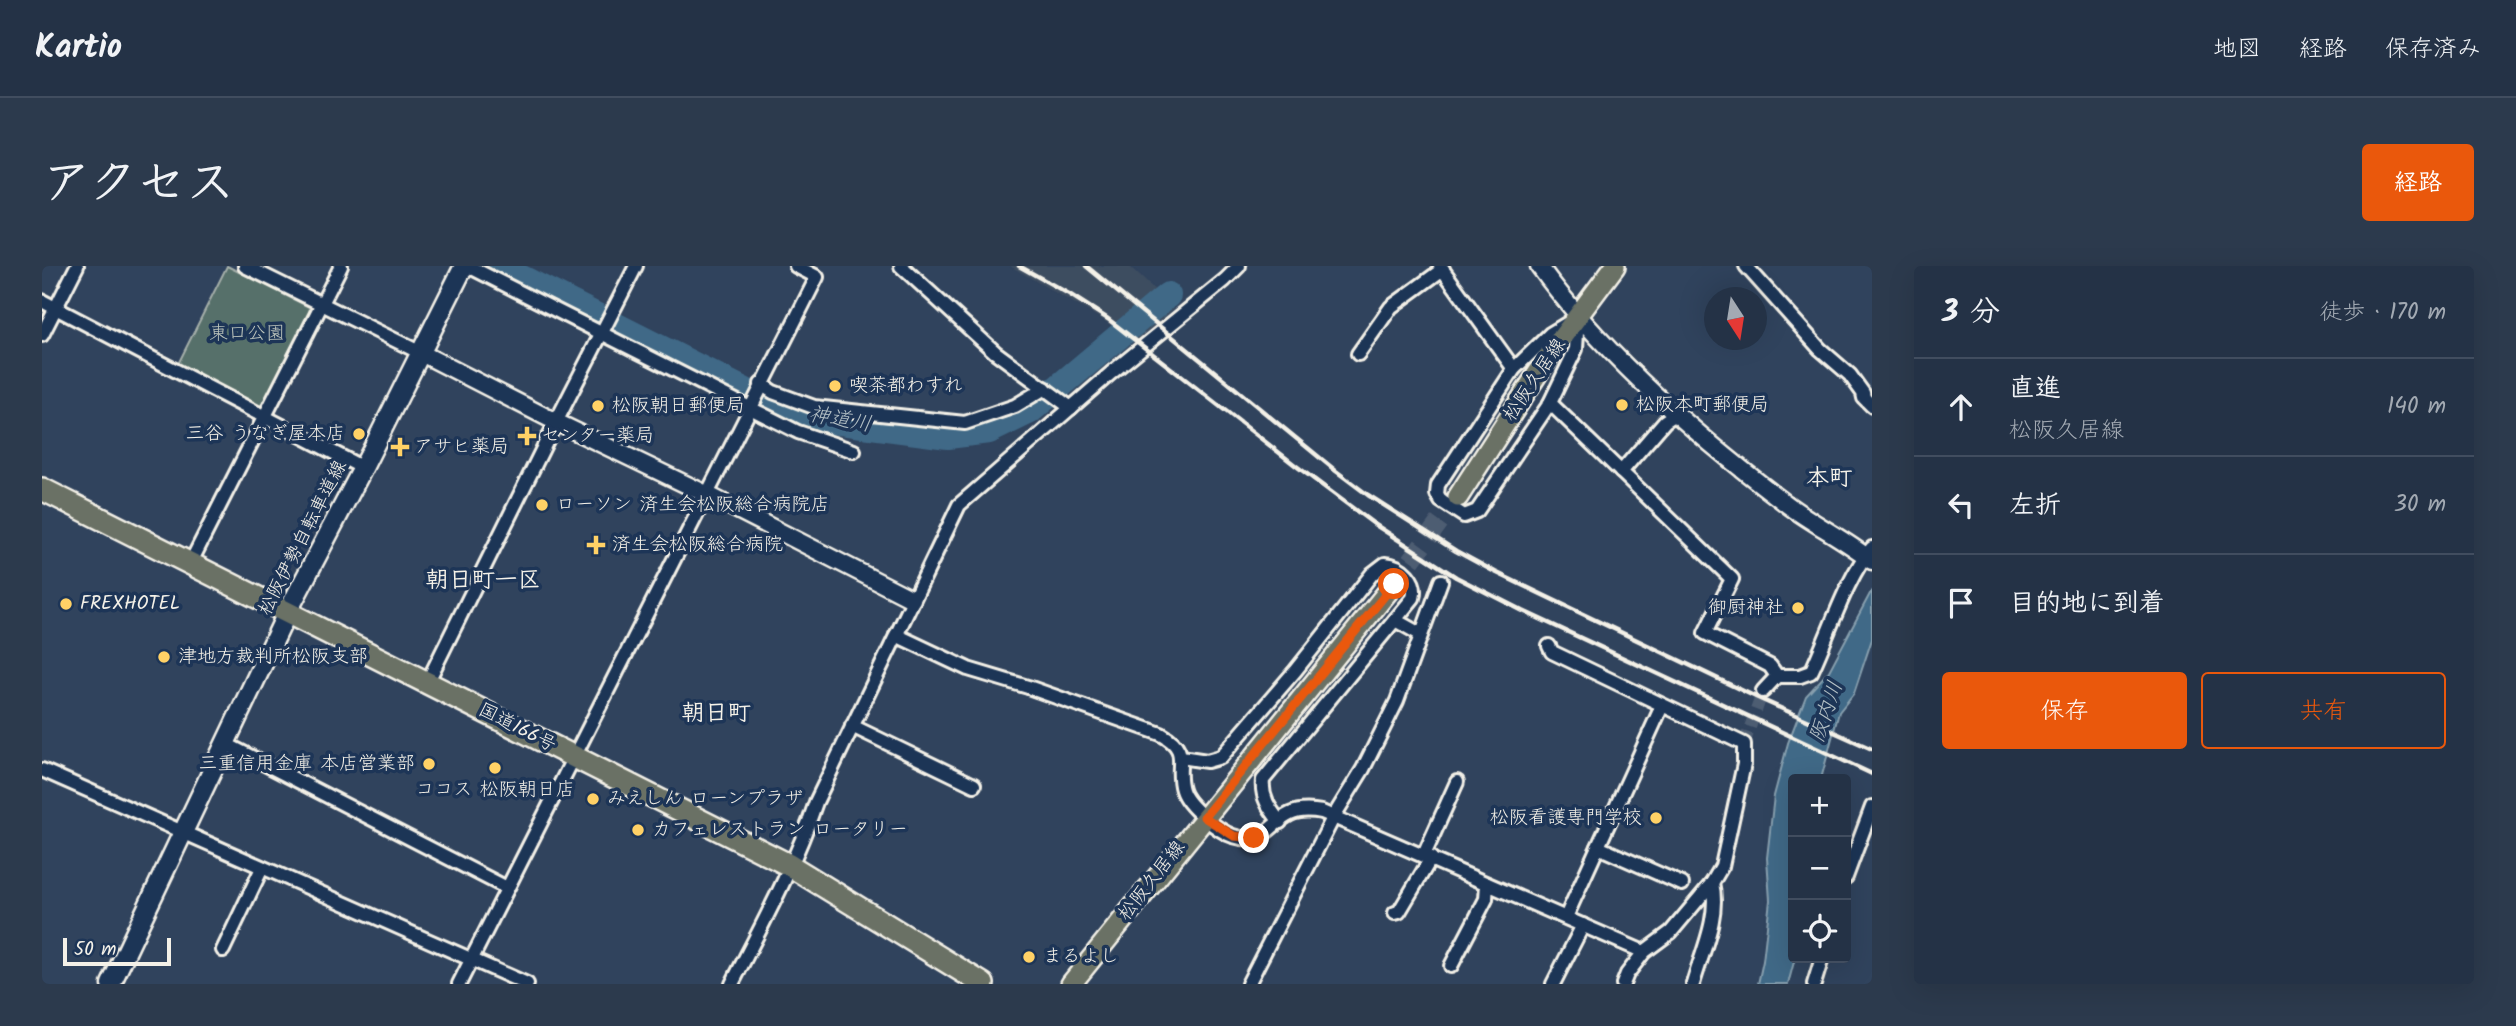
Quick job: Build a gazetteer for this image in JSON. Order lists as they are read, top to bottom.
{
  "streets": {
    "highway": ["国道166号"],
    "main road": ["松阪久居線", "松阪伊勢自転車道線"]
  },
  "crossings": [
    ["松阪伊勢自転車道線", "国道166号"]
  ],
  "districts": ["本町", "朝日町一区", "朝日町"],
  "water": ["神道川", "阪内川"],
  "parks": ["東口公園"],
  "places": {
    "other": [
      "喫茶都わすれ",
      "松阪本町郵便局",
      "松阪朝日郵便局",
      "三谷 うなぎ屋本店",
      "ローソン 済生会松阪総合病院店",
      "FREXHOTEL",
      "御厨神社",
      "津地方裁判所松阪支部",
      "三重信用金庫 本店営業部",
      "ココス 松阪朝日店",
      "みえしん ローンプラザ",
      "松阪看護専門学校",
      "カフェレストラン ロータリー",
      "まるよし"
    ],
    "health": ["センター薬局", "アサヒ薬局", "済生会松阪総合病院"]
  },
  "scale_bar": "50 m",
  "north": "bottom",
  "page": {
    "header": "Kartio",
    "nav": ["地図", "経路", "保存済み"],
    "title": "アクセス",
    "buttons": [
      "経路",
      ["保存", "共有"]
    ],
    "heading": ["3 分", "徒歩 · 170 m"],
    "list": [
      ["直進", "松阪久居線", "140 m"],
      ["左折", "30 m"],
      "目的地に到着"
    ],
    "map_buttons": ["+", "−"],
    "scale": "50 m"
  }
}
